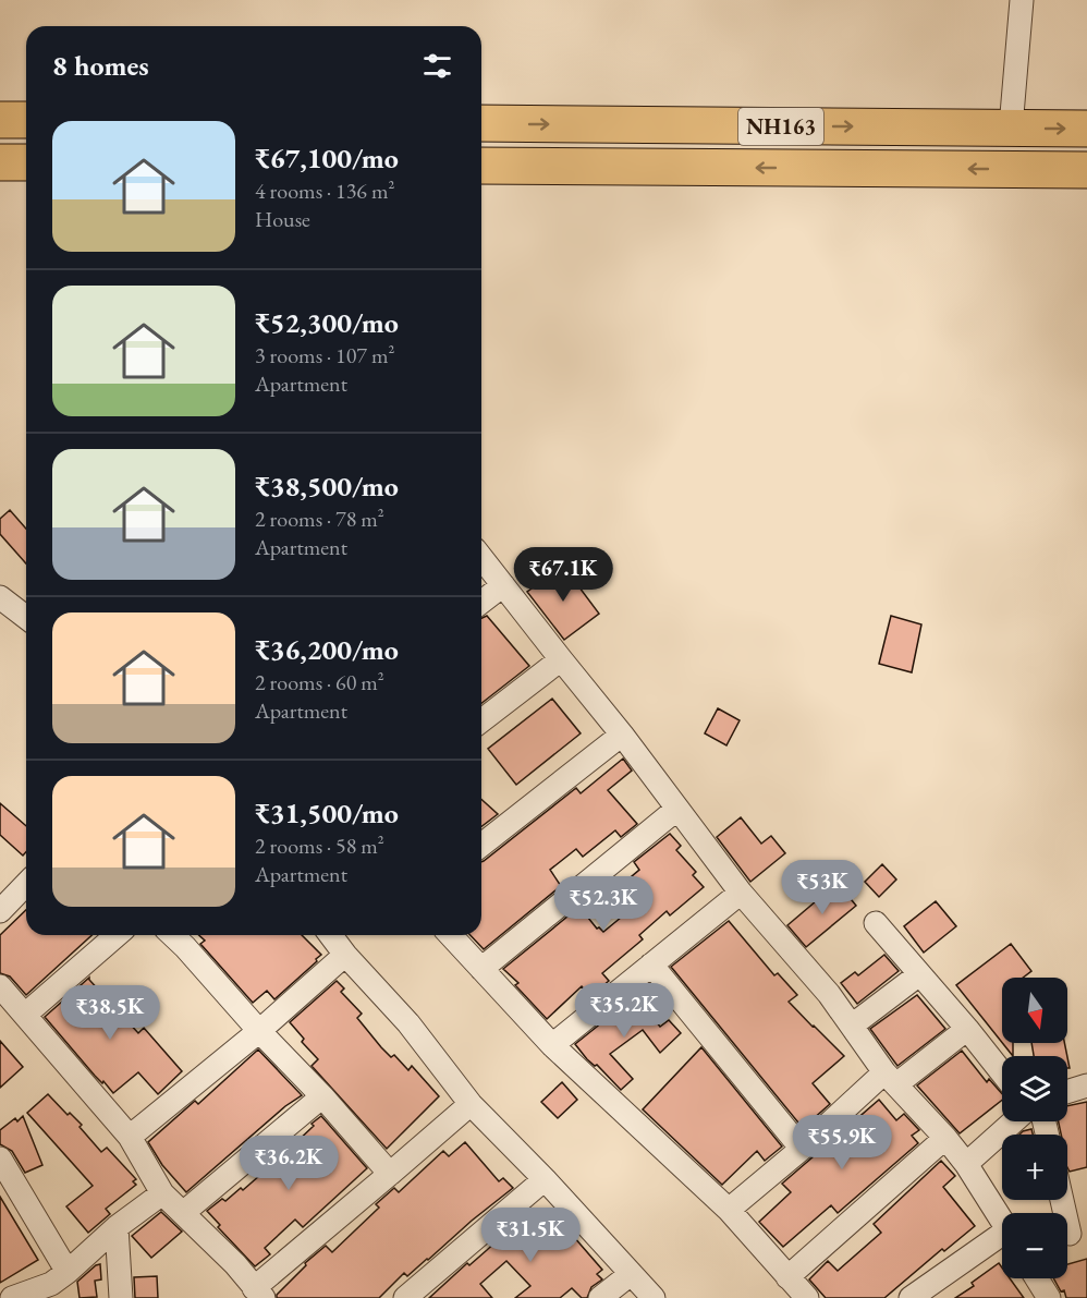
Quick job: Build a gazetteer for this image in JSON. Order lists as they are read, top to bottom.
{
  "streets": {
    "highway": ["NH163"]
  },
  "north": "bottom",
  "page": {
    "heading": "8 homes",
    "list": [
      {
        "name": "₹67,100/mo",
        "note": "4 rooms · 136 m² · House"
      },
      {
        "name": "₹52,300/mo",
        "note": "3 rooms · 107 m² · Apartment"
      },
      {
        "name": "₹38,500/mo",
        "note": "2 rooms · 78 m² · Apartment"
      },
      {
        "name": "₹36,200/mo",
        "note": "2 rooms · 60 m² · Apartment"
      },
      {
        "name": "₹31,500/mo",
        "note": "2 rooms · 58 m² · Apartment"
      }
    ],
    "price": [
      "₹67.1K",
      "₹53K",
      "₹52.3K",
      "₹35.2K",
      "₹38.5K",
      "₹55.9K",
      "₹36.2K",
      "₹31.5K"
    ],
    "map_buttons": ["+", "−"]
  }
}
